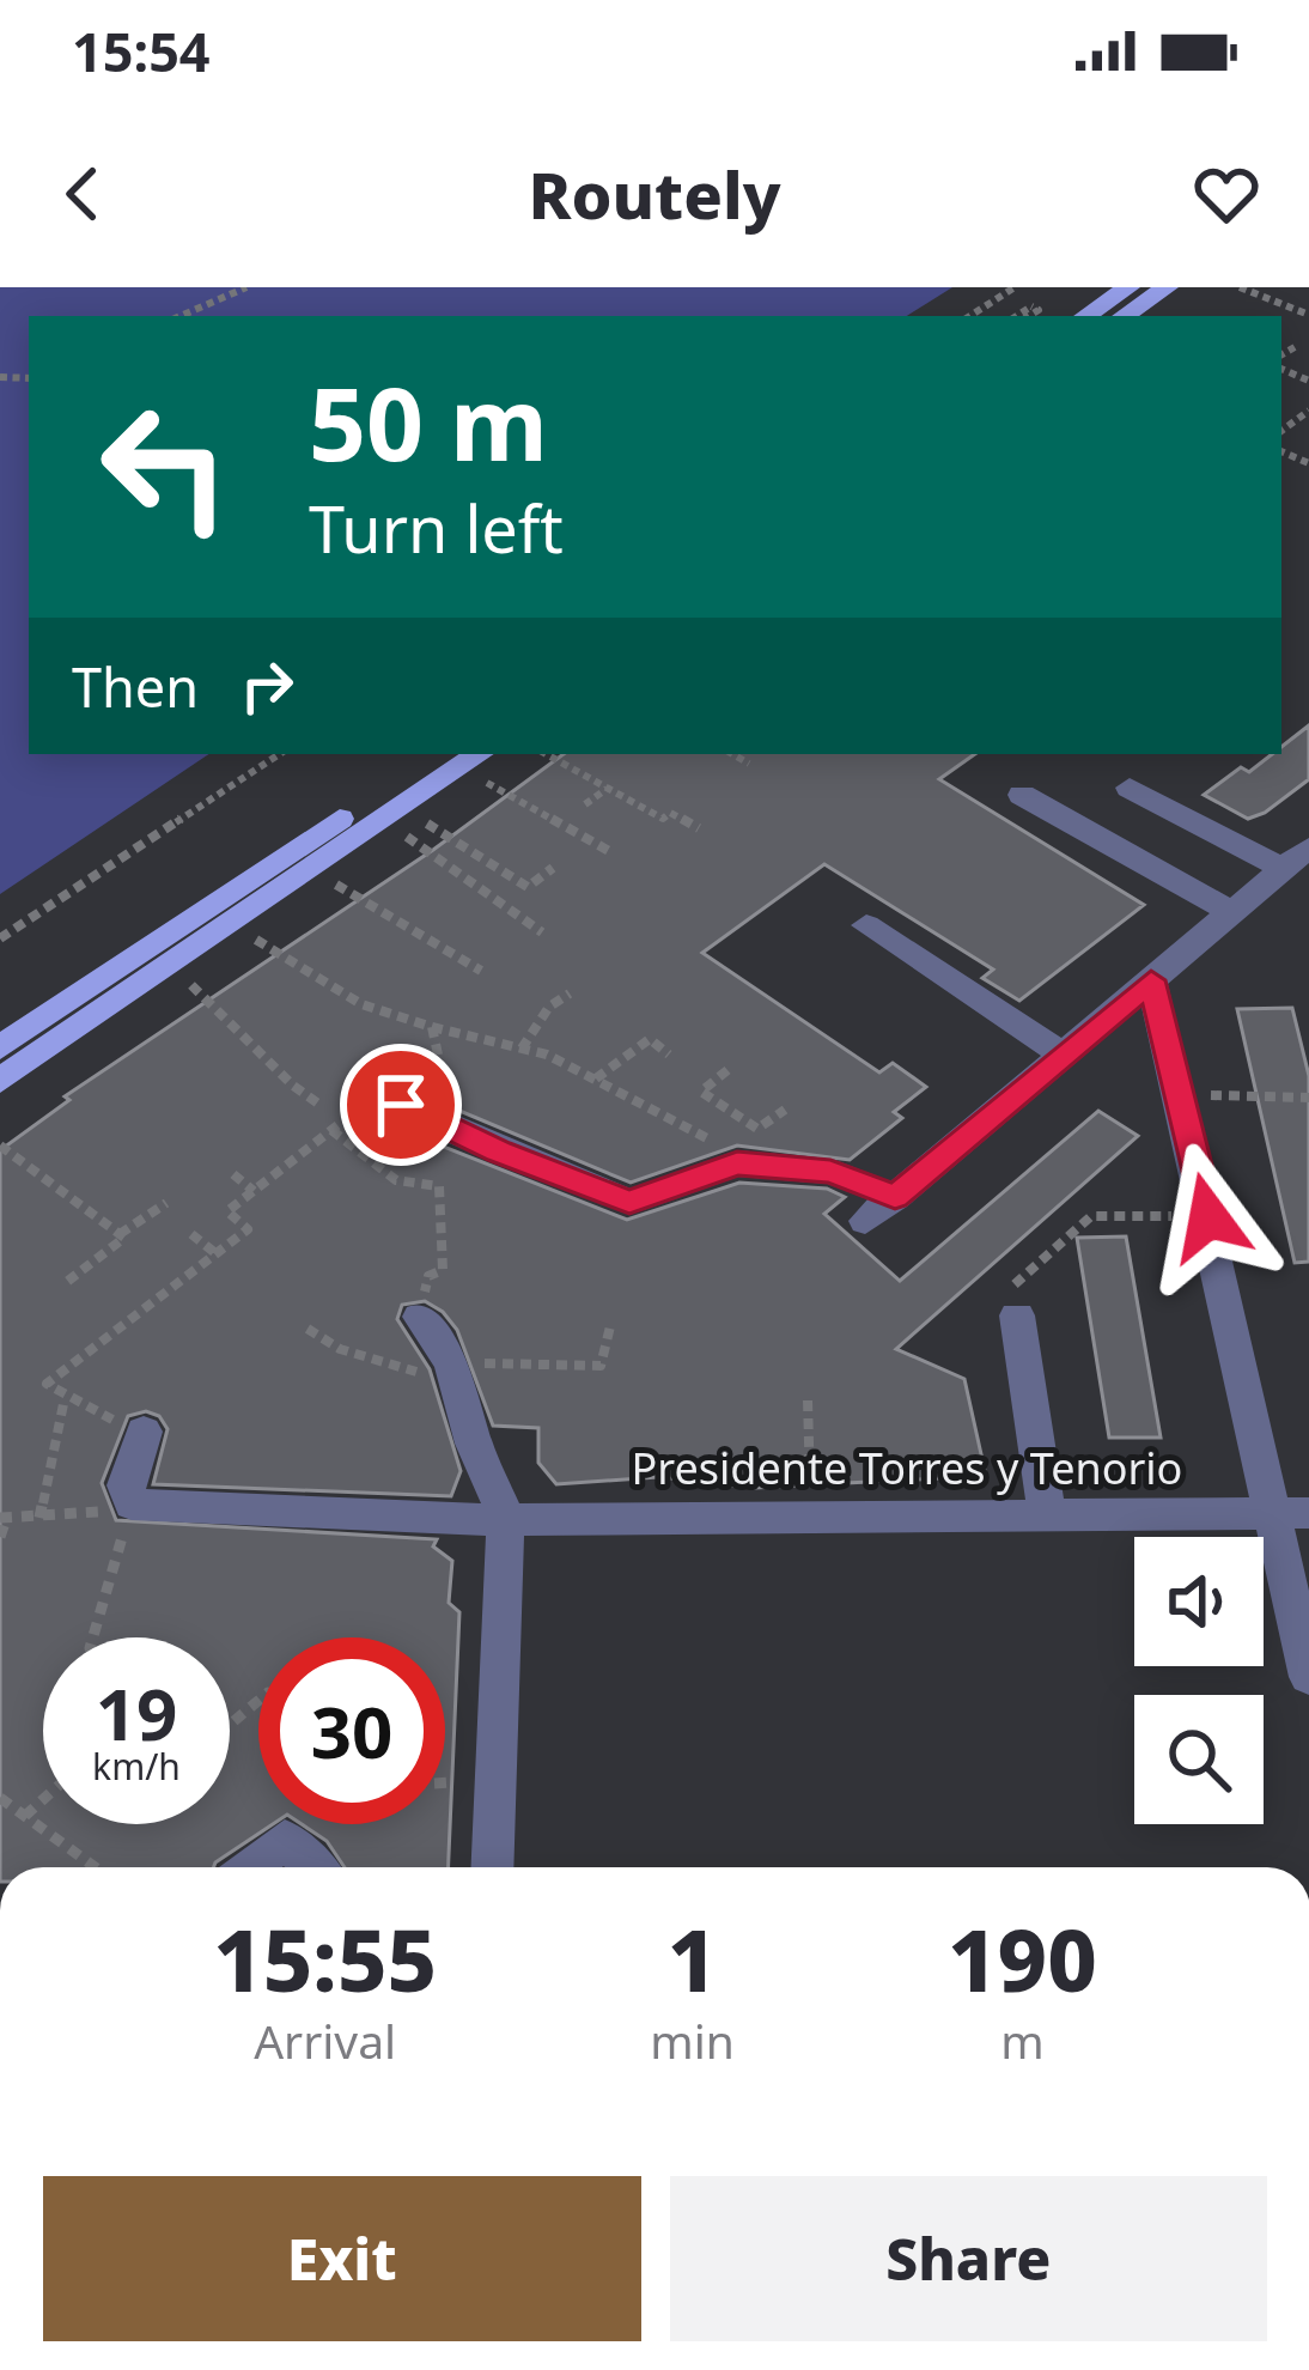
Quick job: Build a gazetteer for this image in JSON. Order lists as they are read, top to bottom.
{
  "streets": {
    "street": ["Presidente Torres y Tenorio"]
  },
  "page": {
    "status": "15:54",
    "header": "Routely",
    "turn": ["50 m", "Turn left"],
    "then": "Then",
    "speed": "19 km/h",
    "limit": "30",
    "eta": [
      "15:55",
      "Arrival",
      "1",
      "min",
      "190",
      "m"
    ],
    "buttons": ["Exit", "Share"]
  }
}
